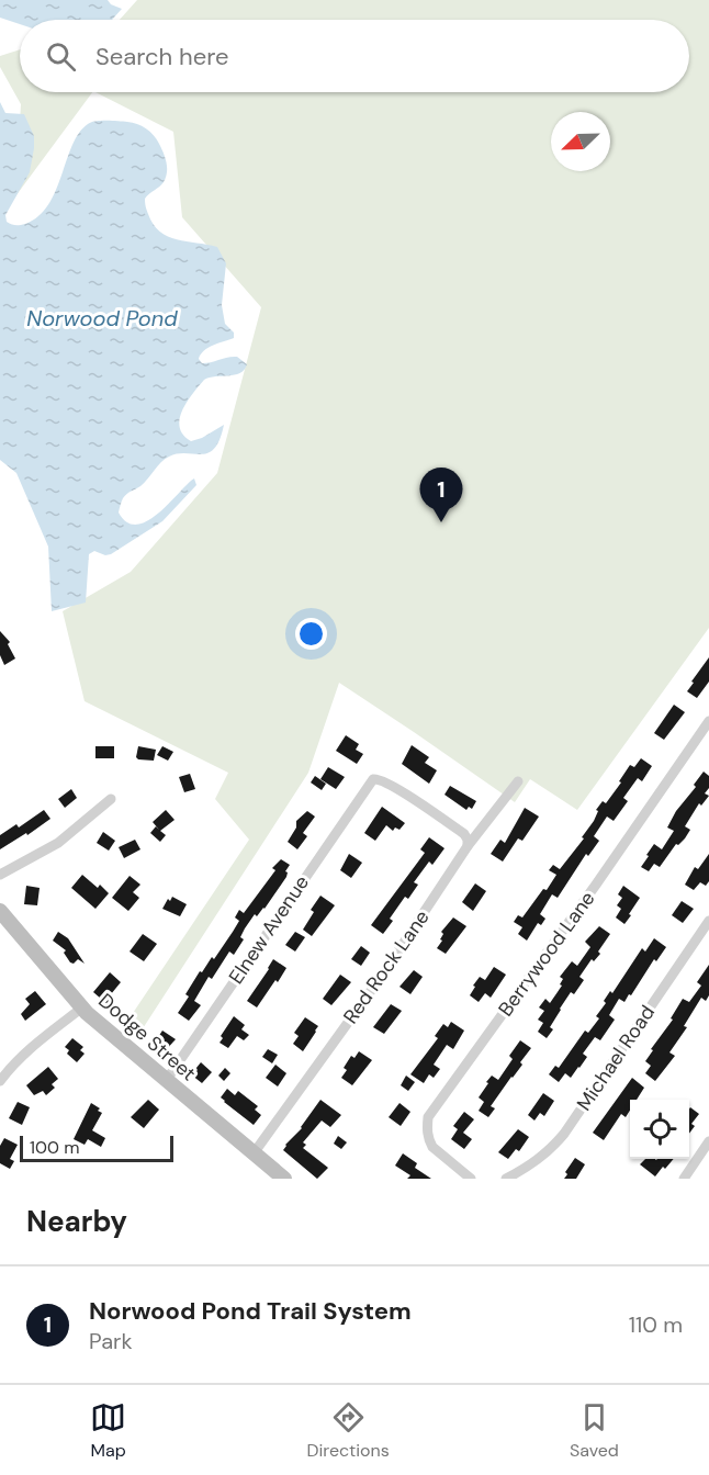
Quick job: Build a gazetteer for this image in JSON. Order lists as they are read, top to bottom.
{
  "streets": {
    "main road": ["Dodge Street"],
    "street": [
      "Elnew Avenue",
      "Berrywood Lane",
      "Red Rock Lane",
      "Michael Road"
    ]
  },
  "crossings": [
    ["Elnew Avenue", "Red Rock Lane"],
    ["Elnew Avenue", "Dodge Street"],
    ["Red Rock Lane", "Dodge Street"]
  ],
  "water": ["Norwood Pond"],
  "scale_bar": "100 m",
  "north": "bottom left",
  "page": {
    "search": "Search here",
    "pins": "1",
    "scale": "100 m",
    "heading": "Nearby",
    "list": [
      {
        "mark": "1",
        "name": "Norwood Pond Trail System",
        "note": "Park",
        "value": "110 m"
      }
    ],
    "nav": ["Map", "Directions", "Saved"]
  }
}
